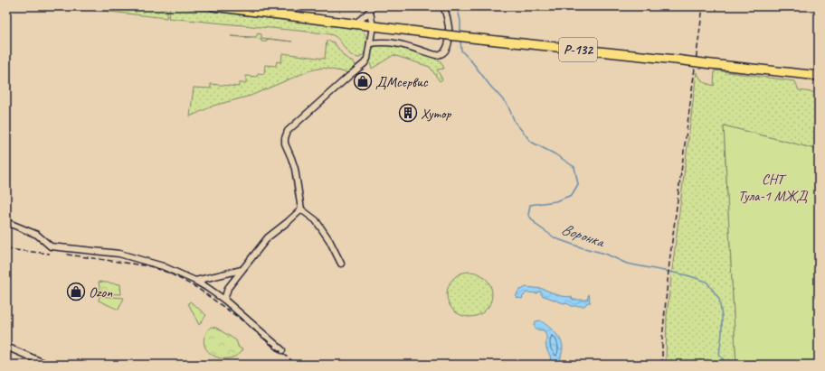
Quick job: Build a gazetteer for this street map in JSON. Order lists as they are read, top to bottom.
{
  "streets": {
    "main road": ["Р-132"]
  },
  "water": ["Воронка"],
  "parks": ["СНТ Тула-1 МЖД"],
  "places": {
    "shop": ["ДМсервис", "Ozon"],
    "building": ["Хутор"]
  }
}
